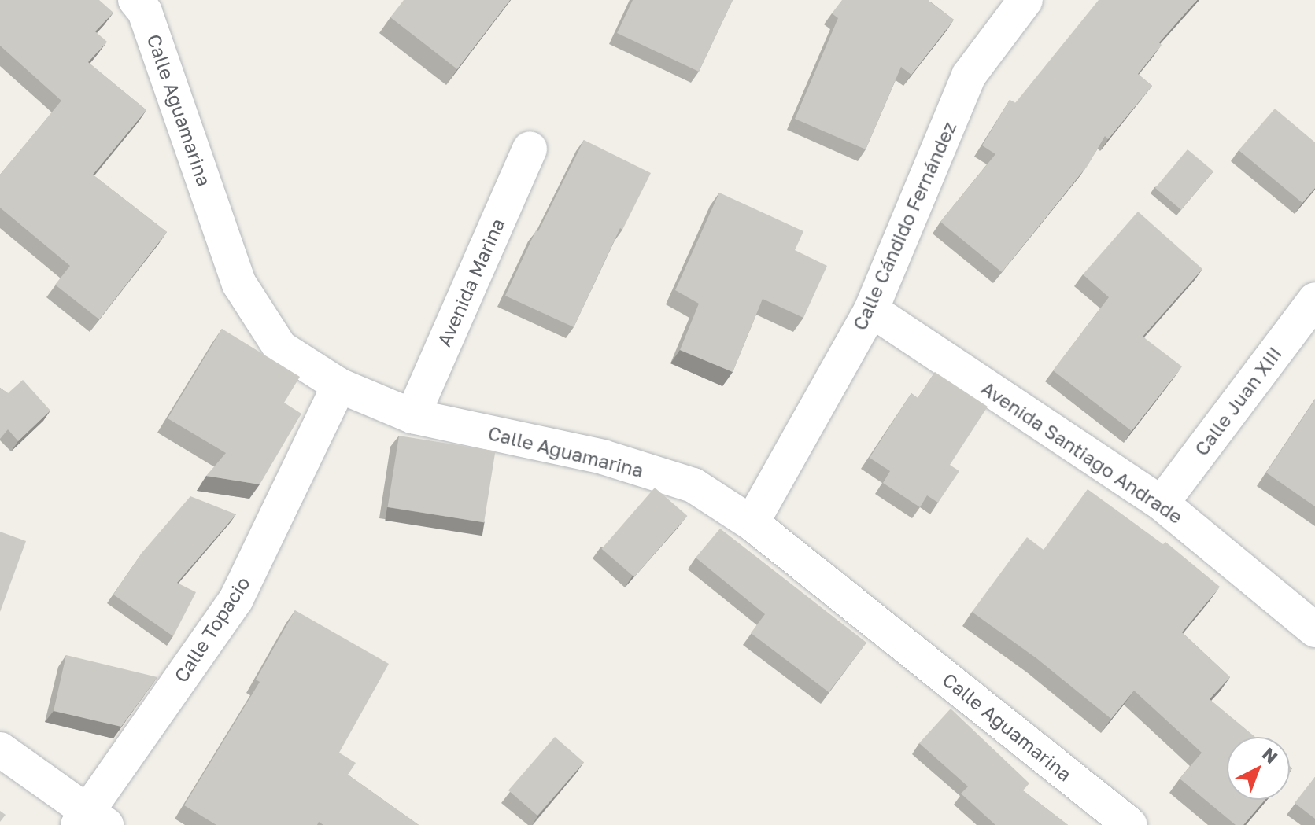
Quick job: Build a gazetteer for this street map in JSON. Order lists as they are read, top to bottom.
{
  "streets": {
    "street": [
      "Calle Aguamarina",
      "Calle Cándido Fernández",
      "Avenida Marina",
      "Calle Juan XIII",
      "Avenida Santiago Andrade",
      "Calle Topacio"
    ]
  },
  "crossings": [
    ["Calle Aguamarina", "Calle Cándido Fernández"],
    ["Calle Aguamarina", "Avenida Marina"],
    ["Calle Aguamarina", "Calle Topacio"],
    ["Calle Cándido Fernández", "Avenida Santiago Andrade"],
    ["Calle Juan XIII", "Avenida Santiago Andrade"]
  ],
  "north": "top right"
}
